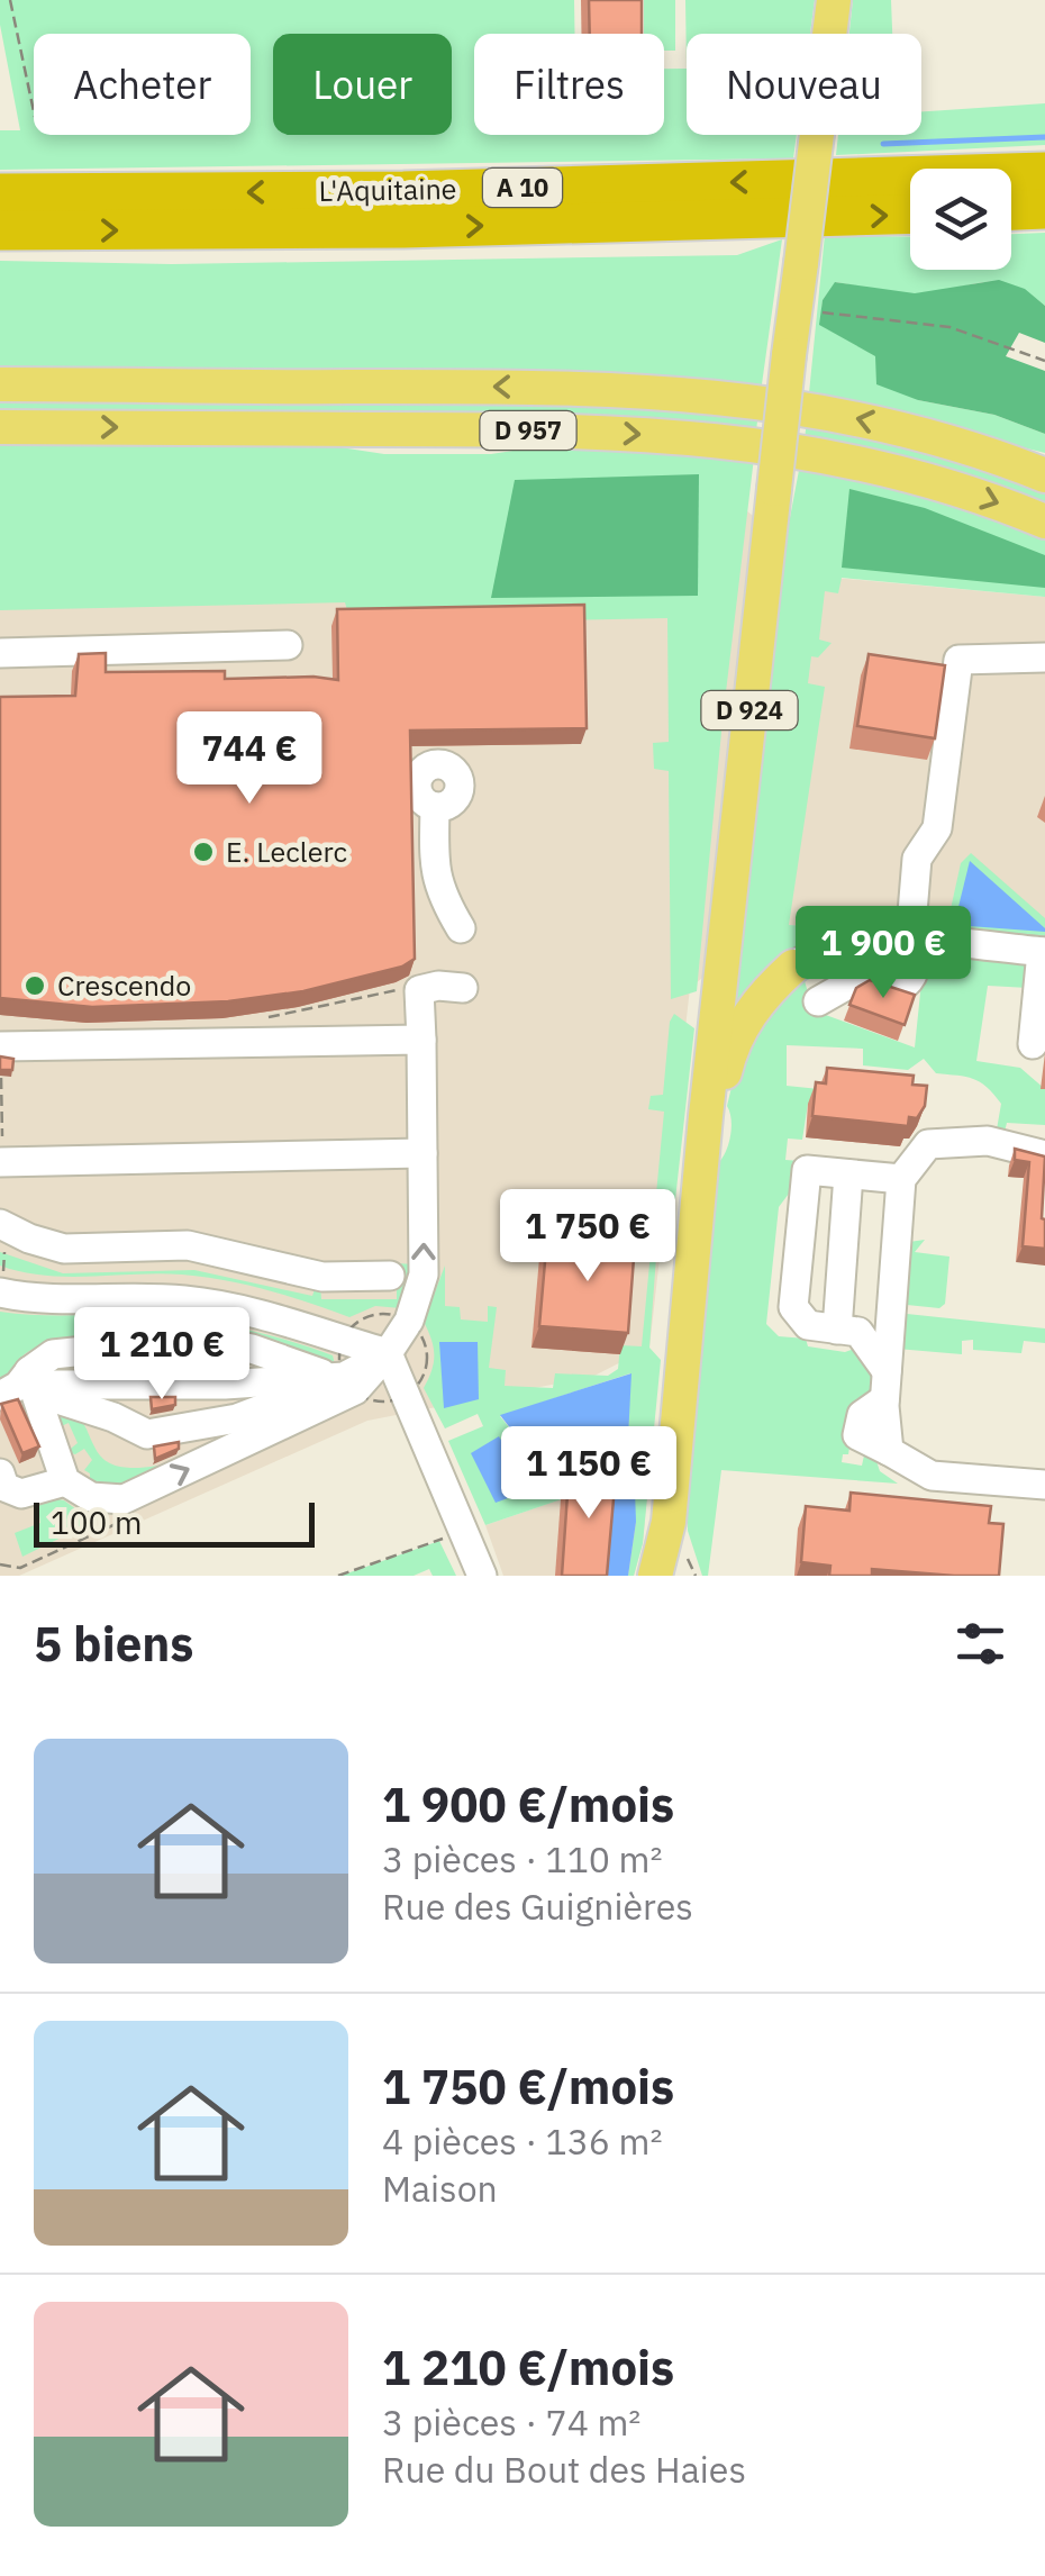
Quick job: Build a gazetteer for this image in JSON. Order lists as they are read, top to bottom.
{
  "streets": {
    "highway": ["A 10", "L'Aquitaine"],
    "main road": ["D 957", "D 924"]
  },
  "places": ["E. Leclerc", "Crescendo"],
  "scale_bar": "100 m",
  "page": {
    "chip": [
      "Acheter",
      "Louer",
      "Filtres",
      "Nouveau"
    ],
    "price": [
      "744 €",
      "1 900 €",
      "1 750 €",
      "1 210 €",
      "1 150 €"
    ],
    "scale": "100 m",
    "heading": "5 biens",
    "list": [
      {
        "name": "1 900 €/mois",
        "note": "3 pièces · 110 m² · Rue des Guignières"
      },
      {
        "name": "1 750 €/mois",
        "note": "4 pièces · 136 m² · Maison"
      },
      {
        "name": "1 210 €/mois",
        "note": "3 pièces · 74 m² · Rue du Bout des Haies"
      }
    ]
  }
}
